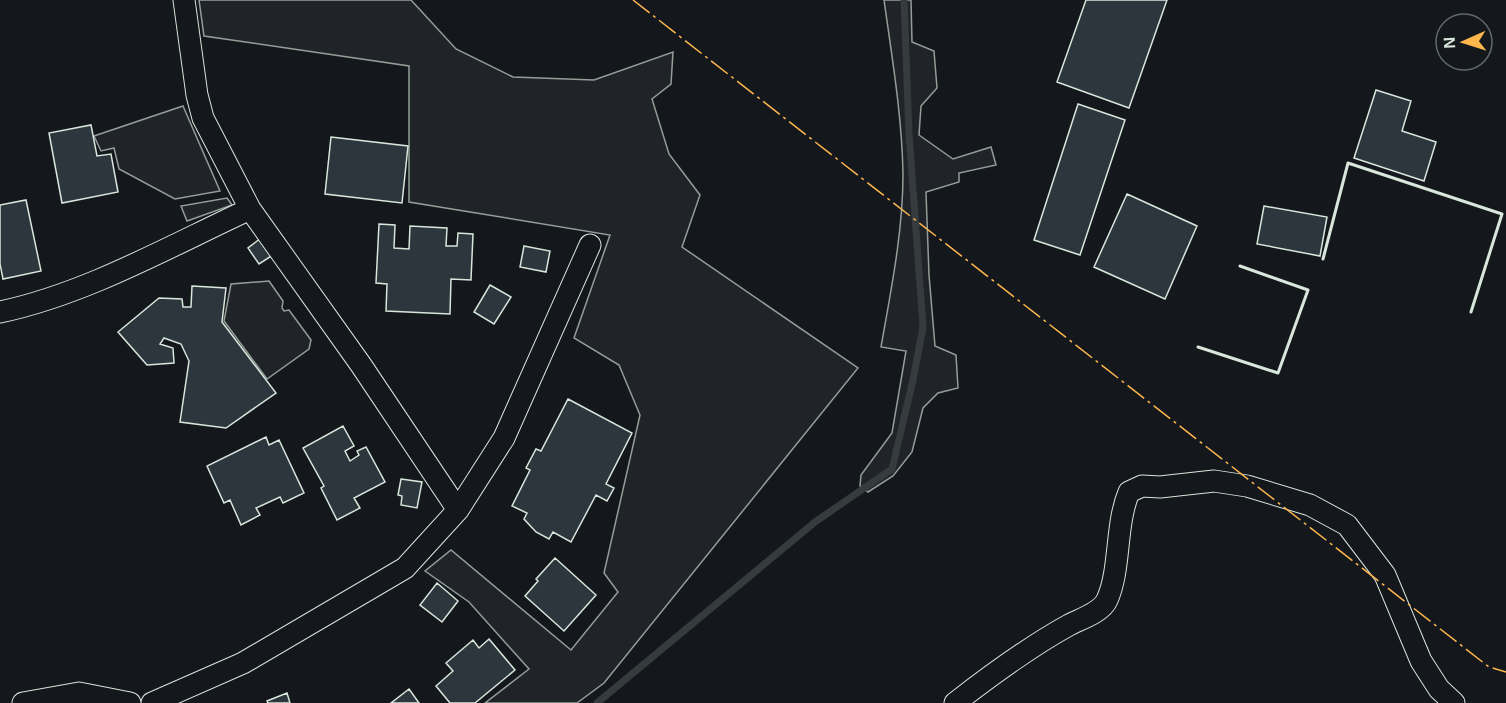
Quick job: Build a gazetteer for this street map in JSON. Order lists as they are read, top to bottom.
{
  "north": "left"
}
